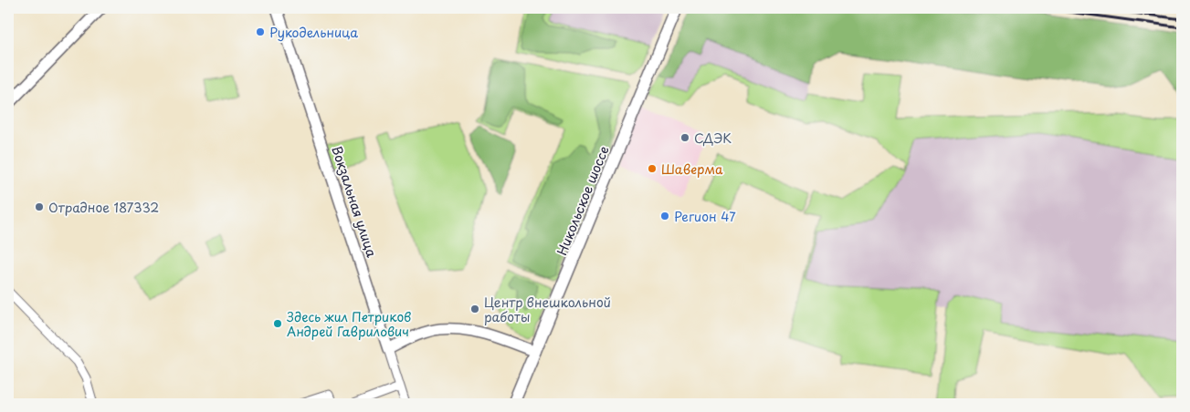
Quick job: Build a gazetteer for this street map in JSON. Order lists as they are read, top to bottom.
{
  "streets": {
    "main road": ["Никольское шоссе"],
    "street": ["Вокзальная улица"]
  },
  "places": [
    "Рукодельница",
    "СДЭК",
    "Шаверма",
    "Отрадное 187332",
    "Регион 47",
    "Центр внешкольной работы",
    "Здесь жил Петриков Андрей Гаврилович"
  ]
}
